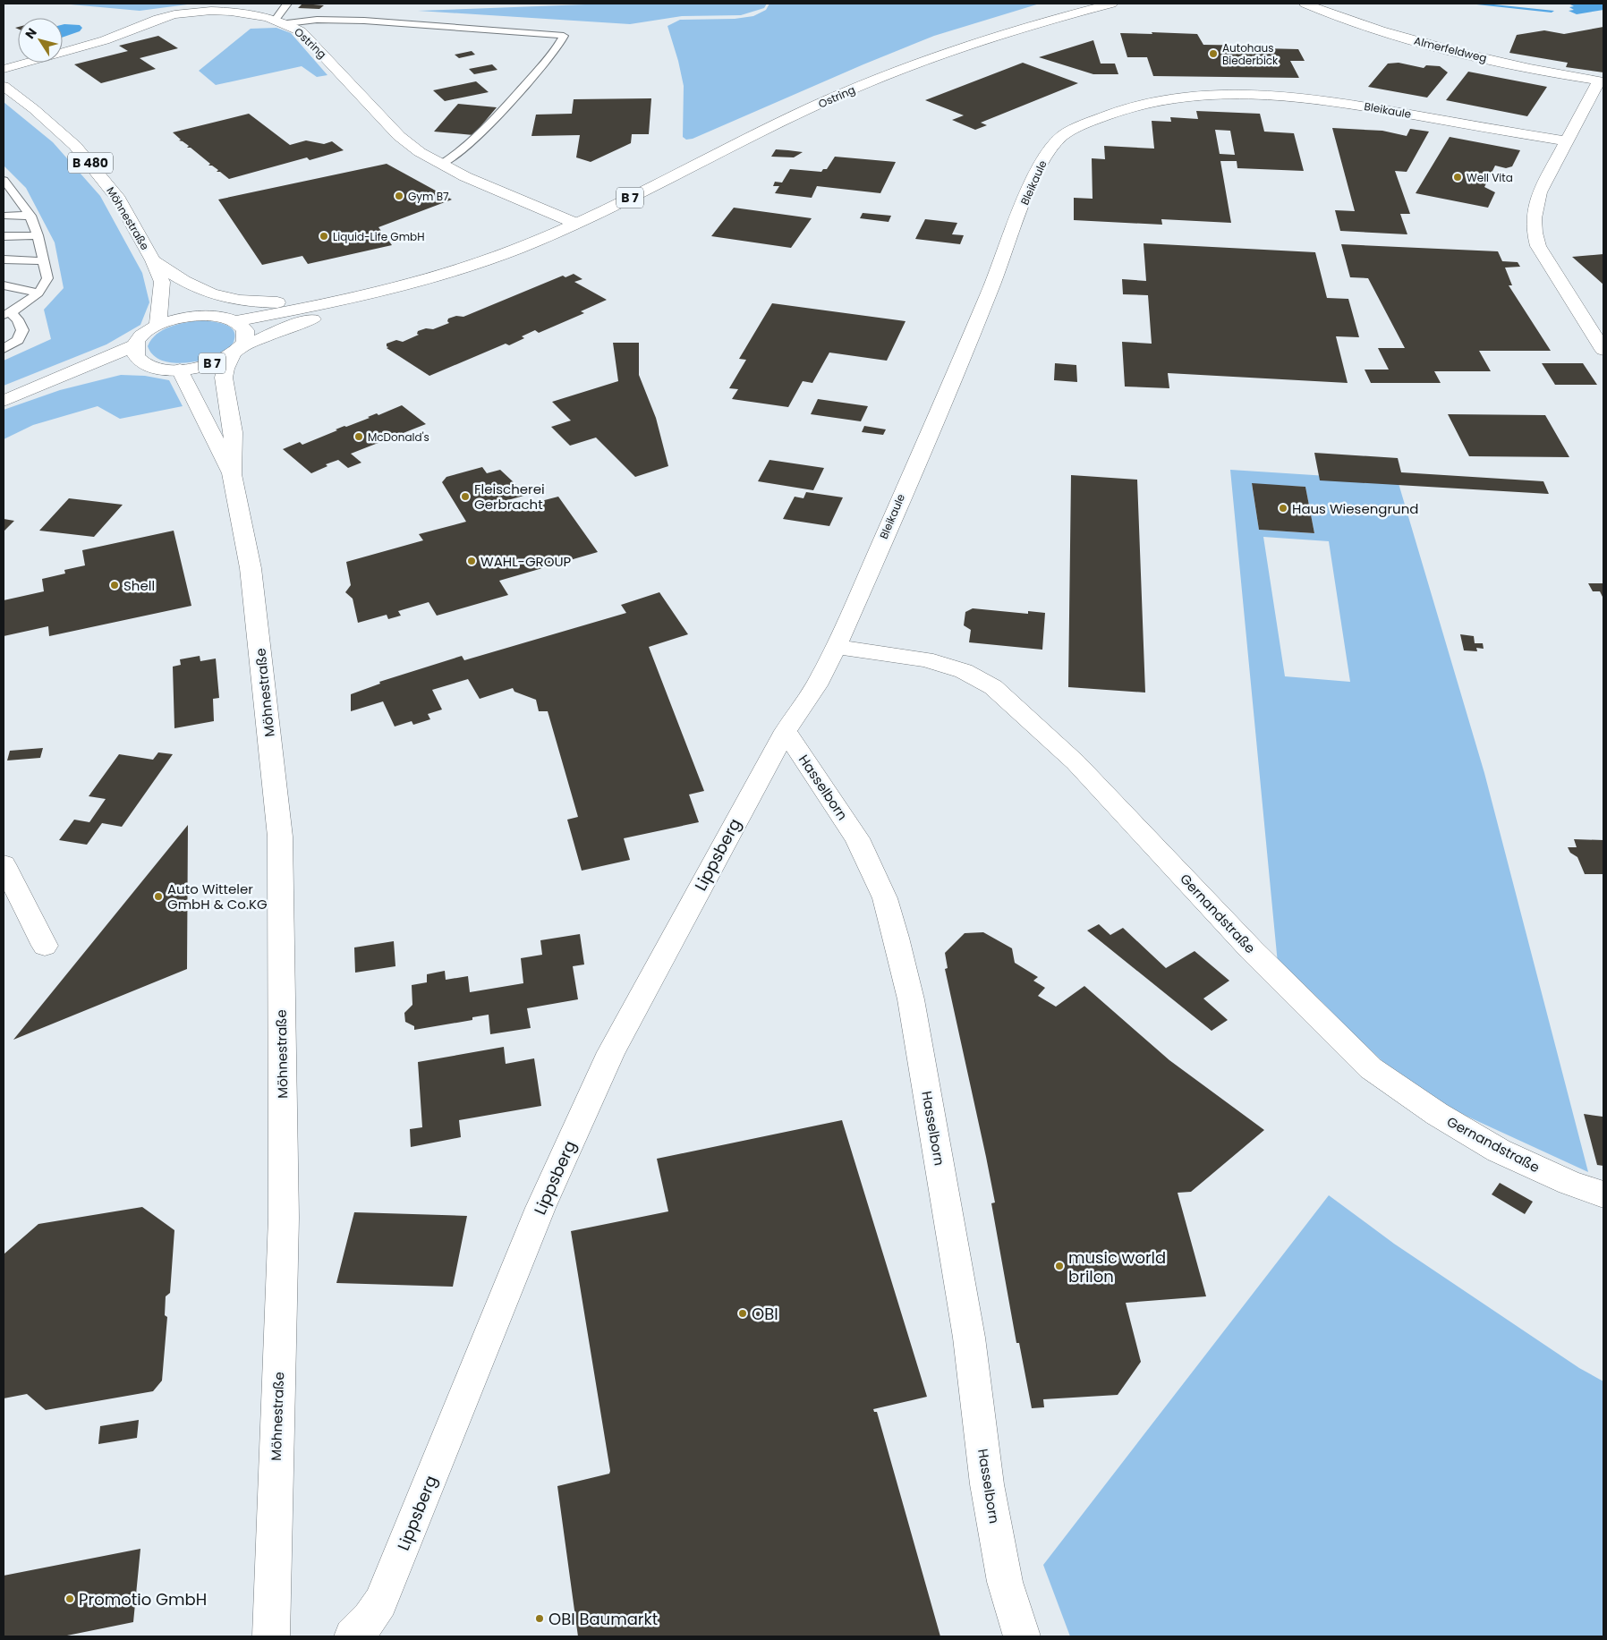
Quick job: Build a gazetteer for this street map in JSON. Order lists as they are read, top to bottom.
{
  "streets": {
    "street": [
      "Ostring",
      "Almerfeldweg",
      "Bleikaule",
      "B 480",
      "B 7",
      "Möhnestraße",
      "Hasselborn",
      "Lippsberg",
      "Gernandstraße"
    ]
  },
  "crossings": [
    ["Ostring", "B 7"],
    ["Almerfeldweg", "Bleikaule"],
    ["Bleikaule", "Gernandstraße"],
    ["B 480", "B 7"],
    ["B 480", "Möhnestraße"],
    ["B 7", "Möhnestraße"],
    ["Hasselborn", "Lippsberg"]
  ],
  "places": [
    "Autohaus Biederbick",
    "Well Vita",
    "Gym B7",
    "Liquid-Life GmbH",
    "McDonald's",
    "Fleischerei Gerbracht",
    "Haus Wiesengrund",
    "WAHL-GROUP",
    "Shell",
    "Auto Witteler GmbH & Co.KG",
    "music world brilon",
    "OBI",
    "Promotio GmbH",
    "OBI Baumarkt"
  ],
  "north": "top left"
}
